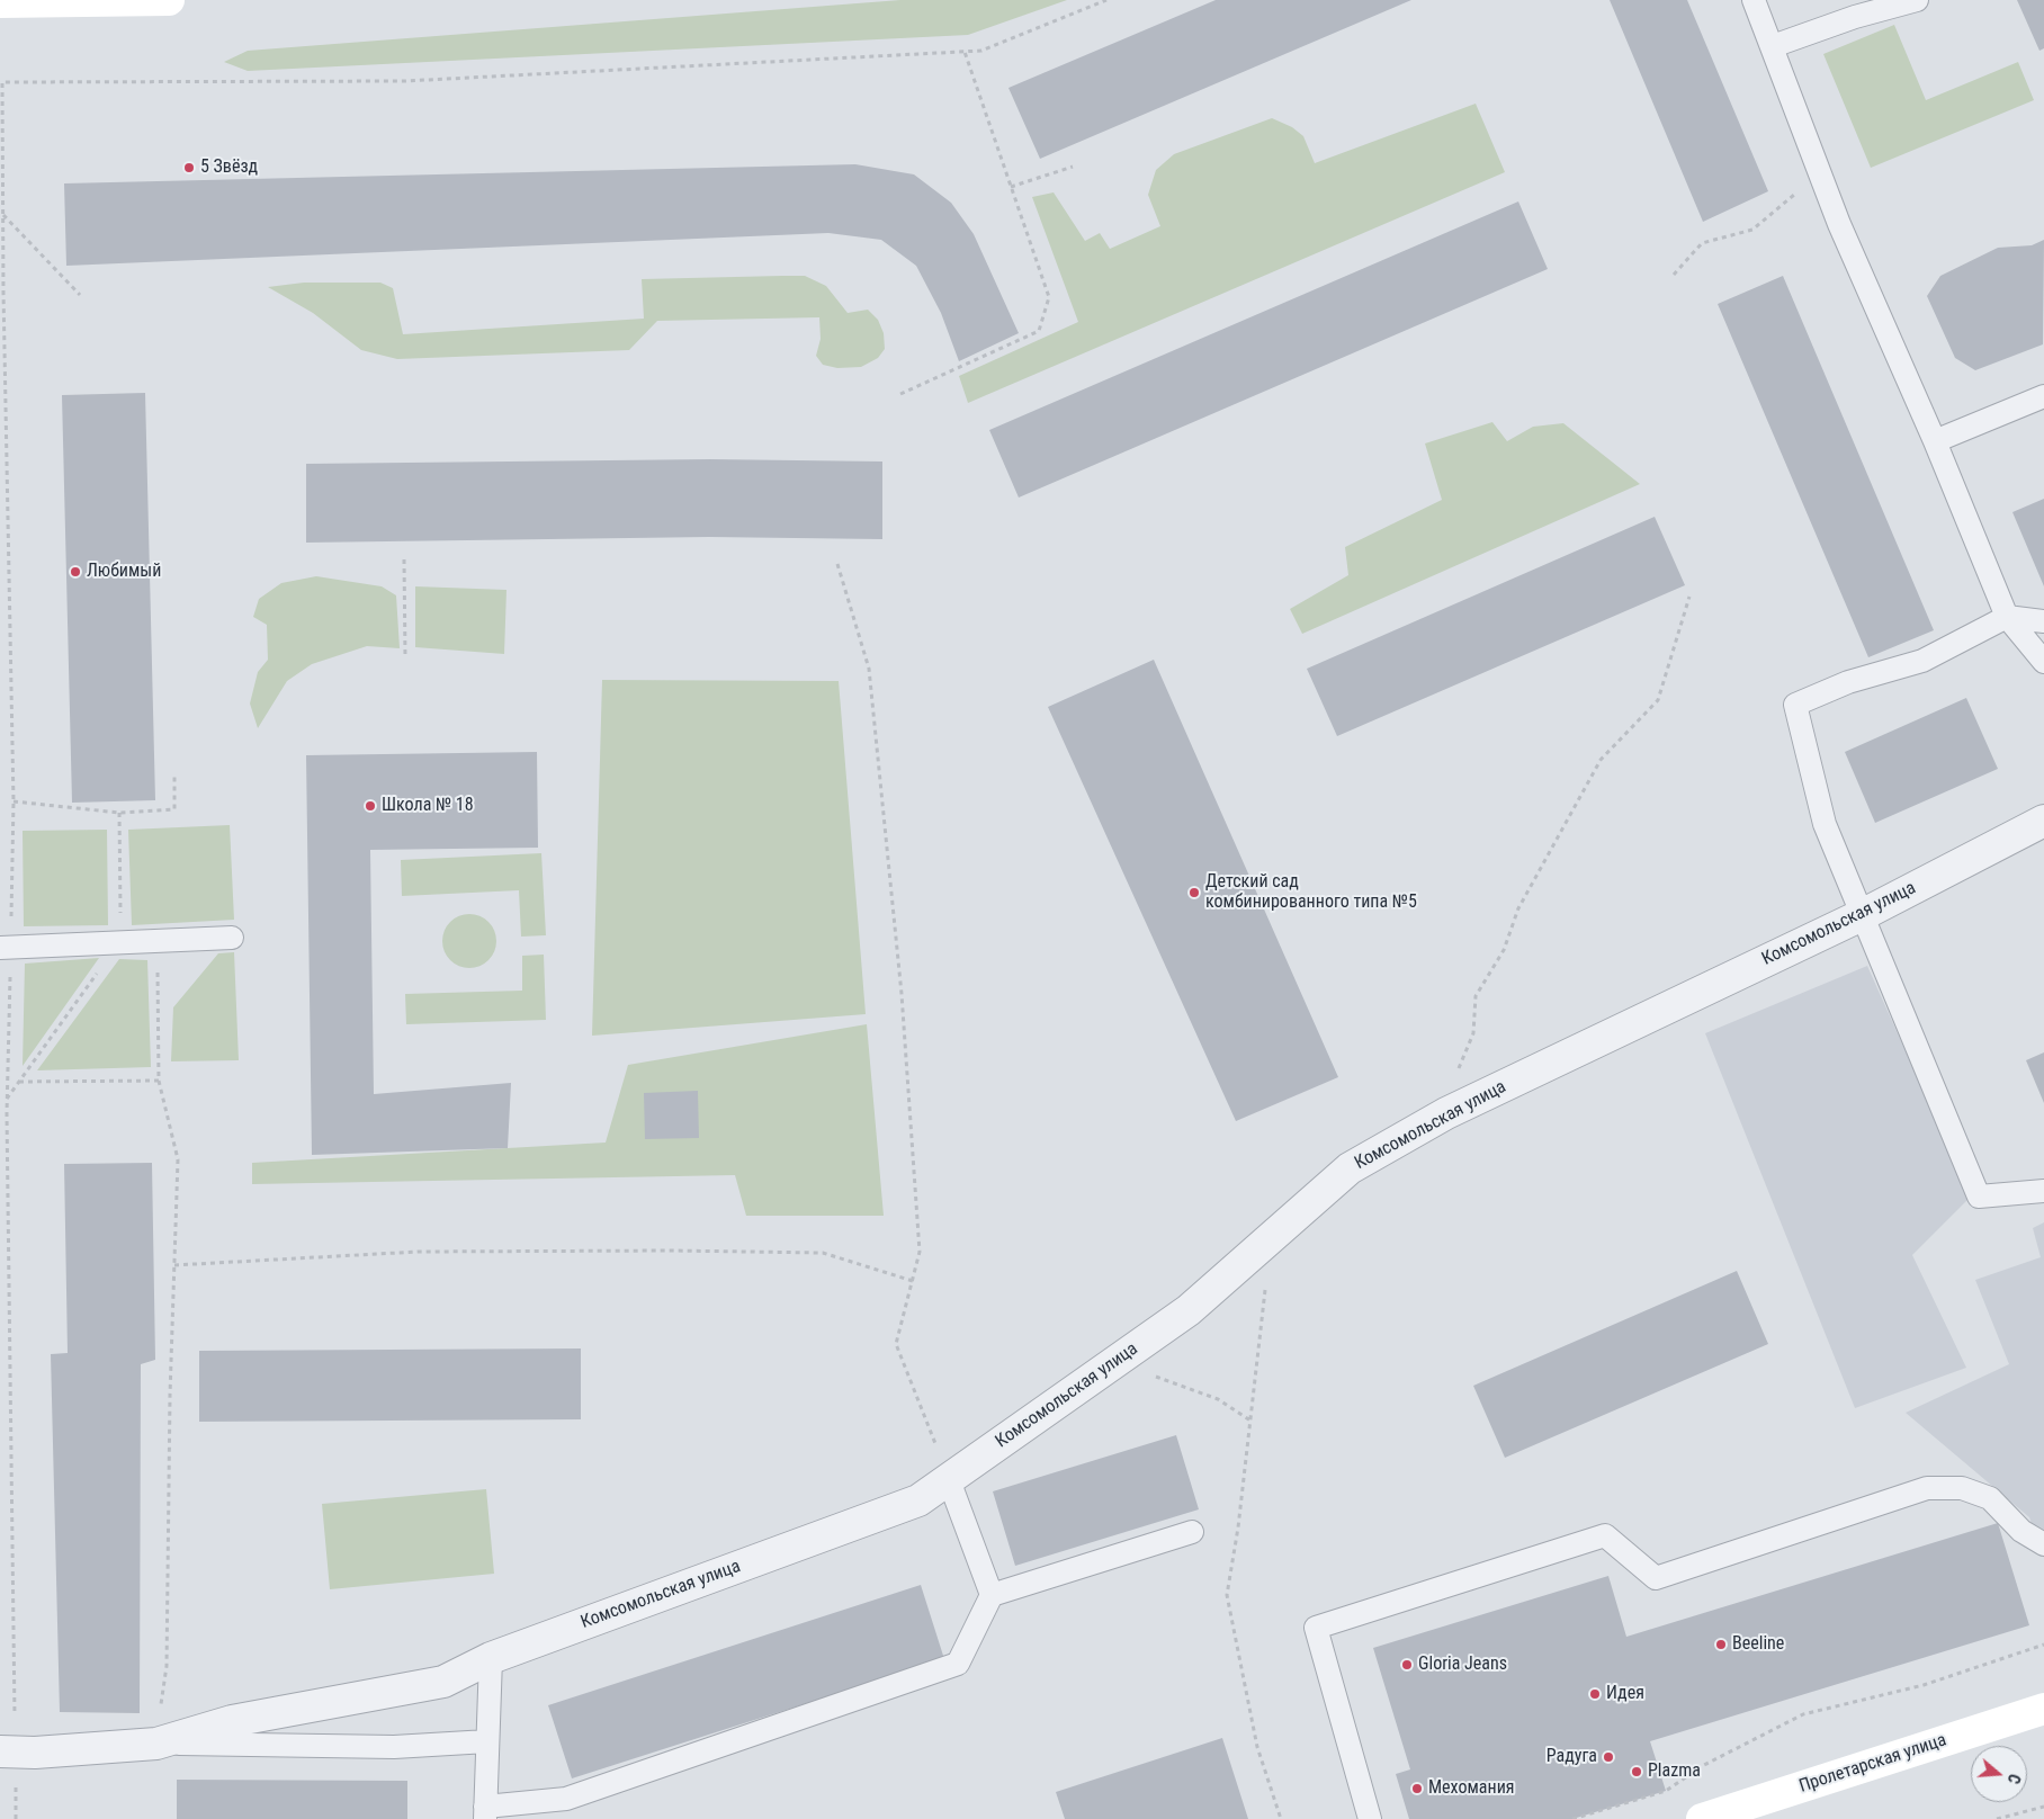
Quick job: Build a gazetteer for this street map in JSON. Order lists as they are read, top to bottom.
{
  "streets": {
    "street": ["Комсомольская улица", "Пролетарская улица"]
  },
  "places": [
    "5 Звёзд",
    "Любимый",
    "Школа № 18",
    "Детский сад комбинированного типа №5",
    "Beeline",
    "Gloria Jeans",
    "Идея",
    "Радуга",
    "Plazma",
    "Мехомания"
  ],
  "north": "right"
}
